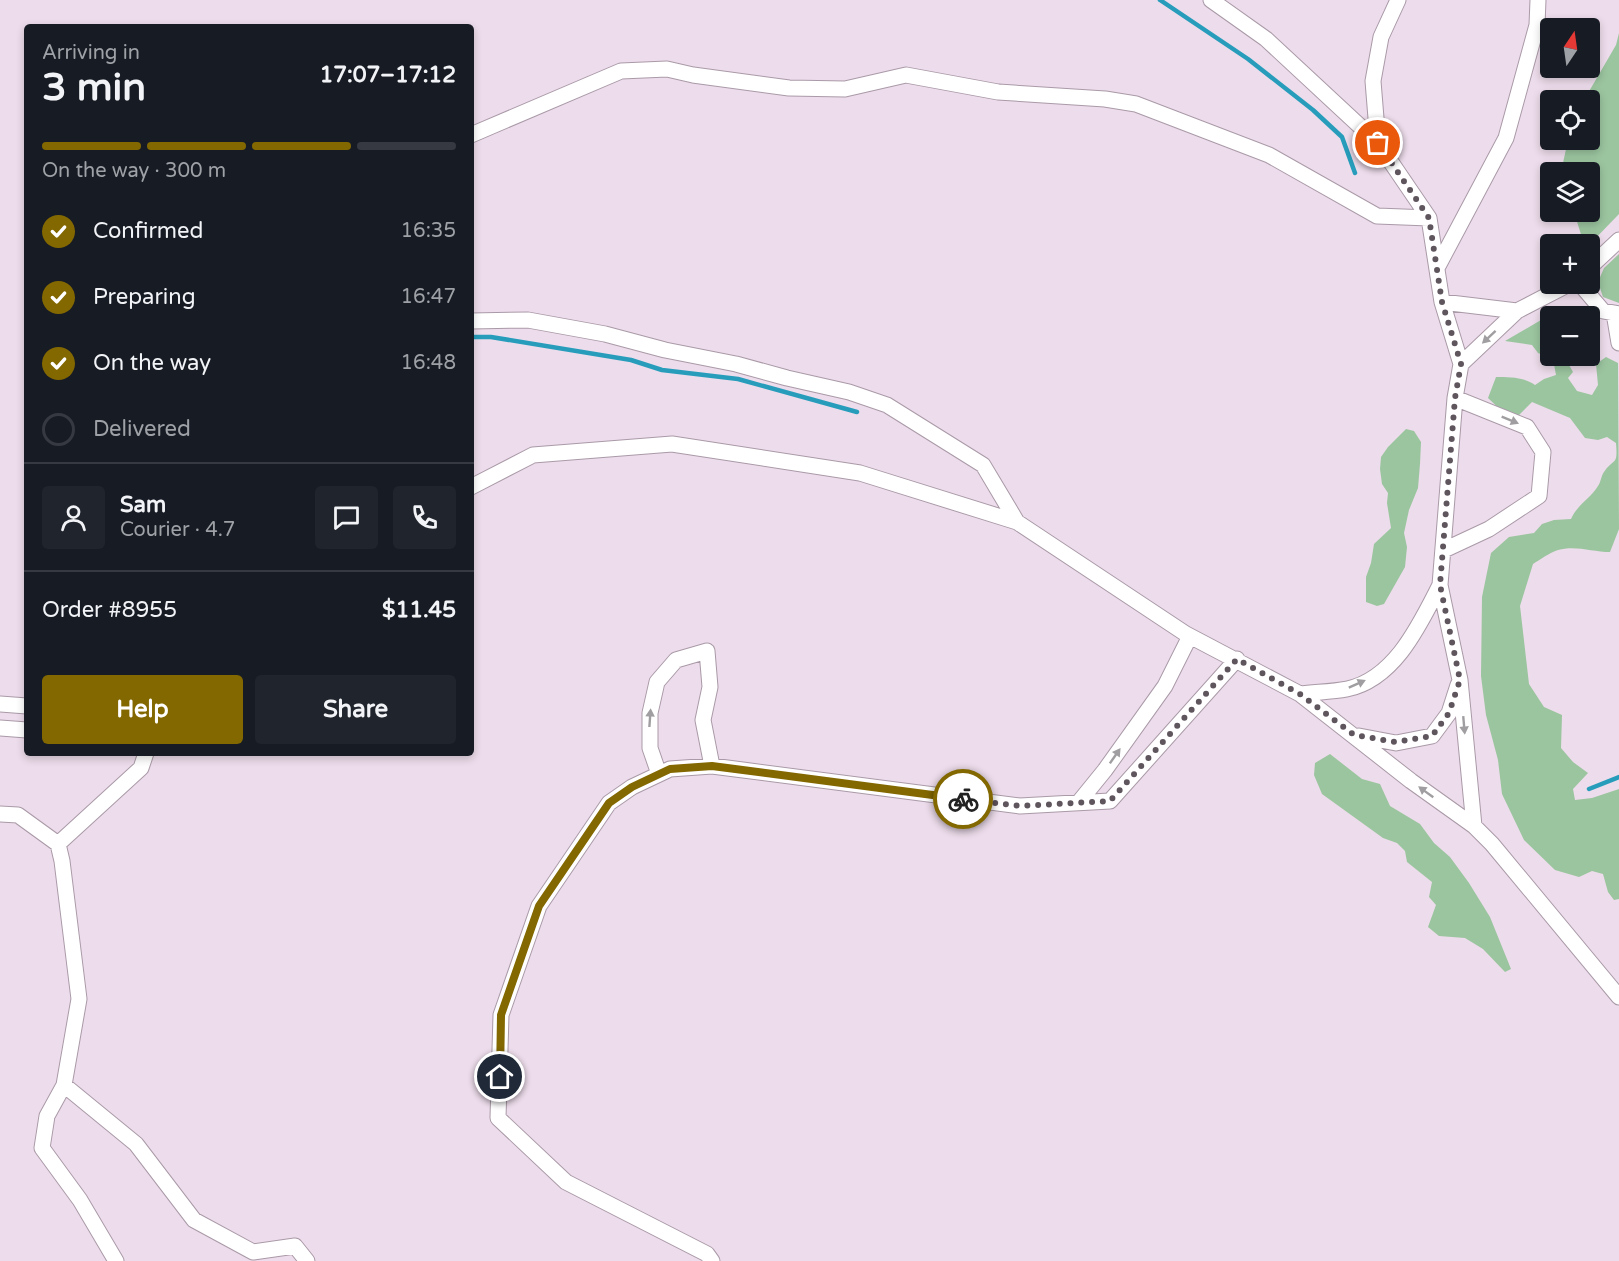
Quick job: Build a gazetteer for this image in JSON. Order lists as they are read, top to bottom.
{
  "north": "top",
  "page": {
    "map_buttons": ["+", "−"],
    "heading": ["3 min", "Arriving in", "17:07–17:12"],
    "panel": [
      "Sam",
      "Courier · 4.7",
      "Order #8955",
      "$11.45"
    ],
    "bar": "On the way · 300 m",
    "list": [
      ["Confirmed", "16:35"],
      ["Preparing", "16:47"],
      ["On the way", "16:48"],
      "Delivered"
    ],
    "buttons": ["Help", "Share"]
  }
}
